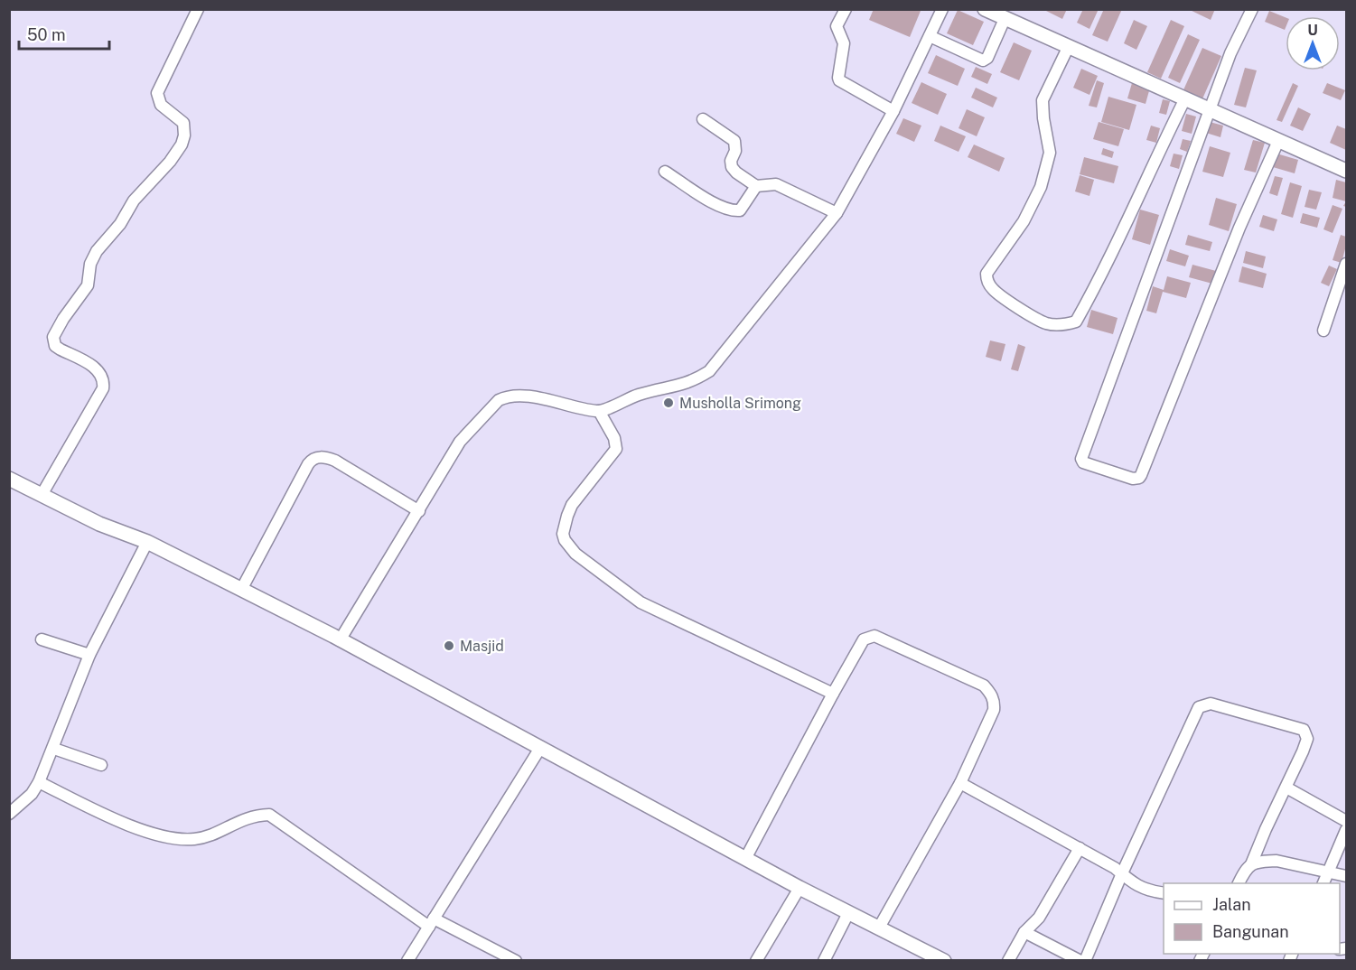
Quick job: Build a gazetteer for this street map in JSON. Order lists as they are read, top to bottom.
{
  "places": ["Musholla Srimong", "Masjid"],
  "legend": ["Jalan", "Bangunan"],
  "scale_bar": "50 m",
  "north": "top"
}
